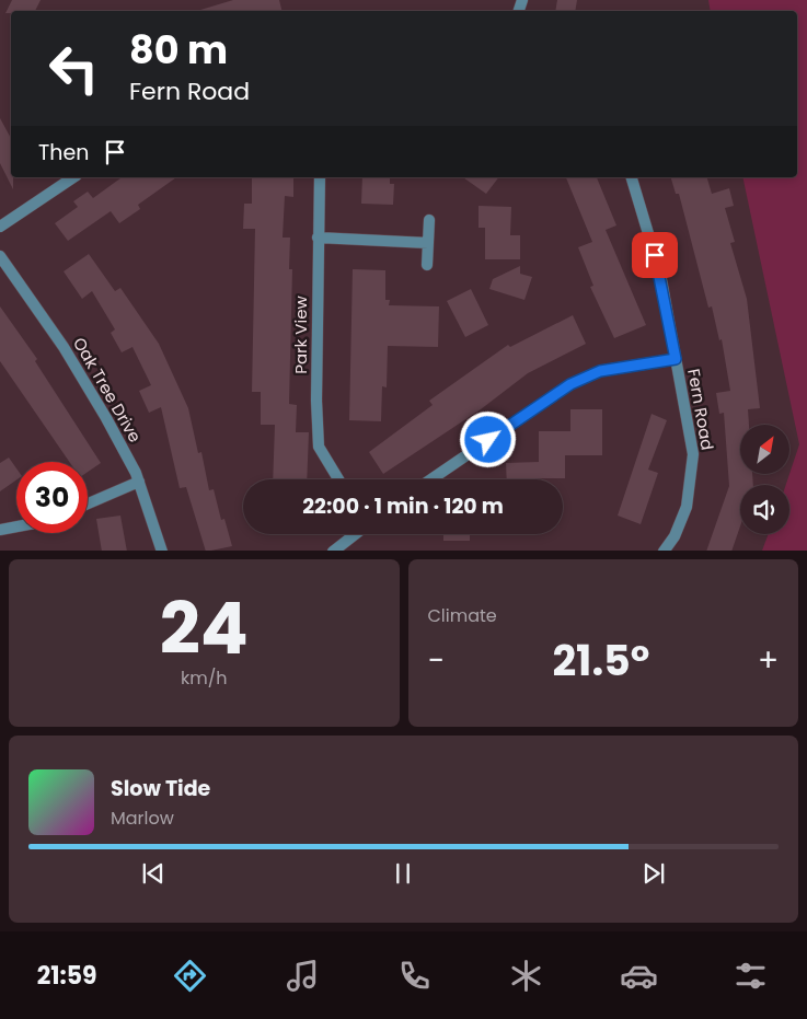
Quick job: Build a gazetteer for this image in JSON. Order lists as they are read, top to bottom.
{
  "streets": {
    "street": ["Park View", "Oak Tree Drive", "Fern Road"]
  },
  "north": "top right",
  "page": {
    "turn": ["80 m", "Fern Road"],
    "then": "Then",
    "limit": "30",
    "trip": "22:00 · 1 min · 120 m",
    "tile": [
      ["24", "km/h"],
      "Climate"
    ],
    "heat": ["−", "21.5°", "+"],
    "song": ["Slow Tide", "Marlow"],
    "tabs": "21:59"
  }
}
